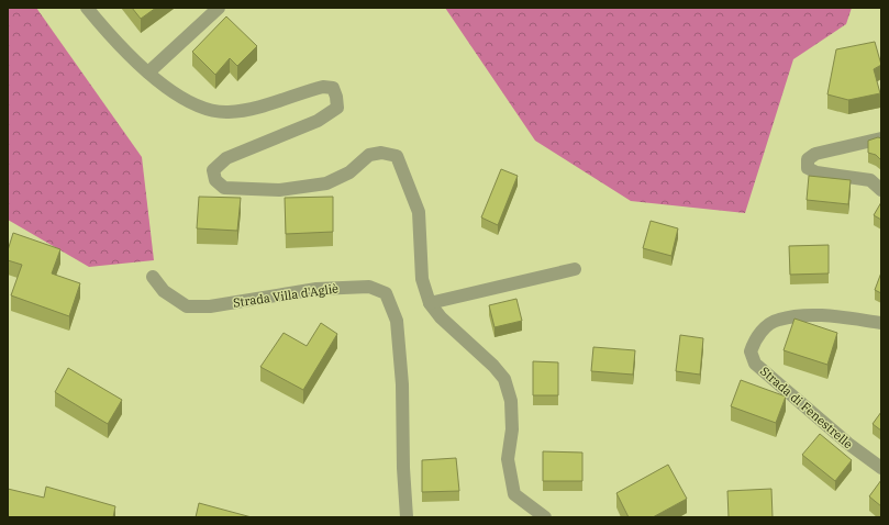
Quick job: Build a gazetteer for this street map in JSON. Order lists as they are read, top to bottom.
{
  "streets": {
    "street": ["Strada Villa d'Agliè", "Strada di Fenestrelle"]
  }
}
